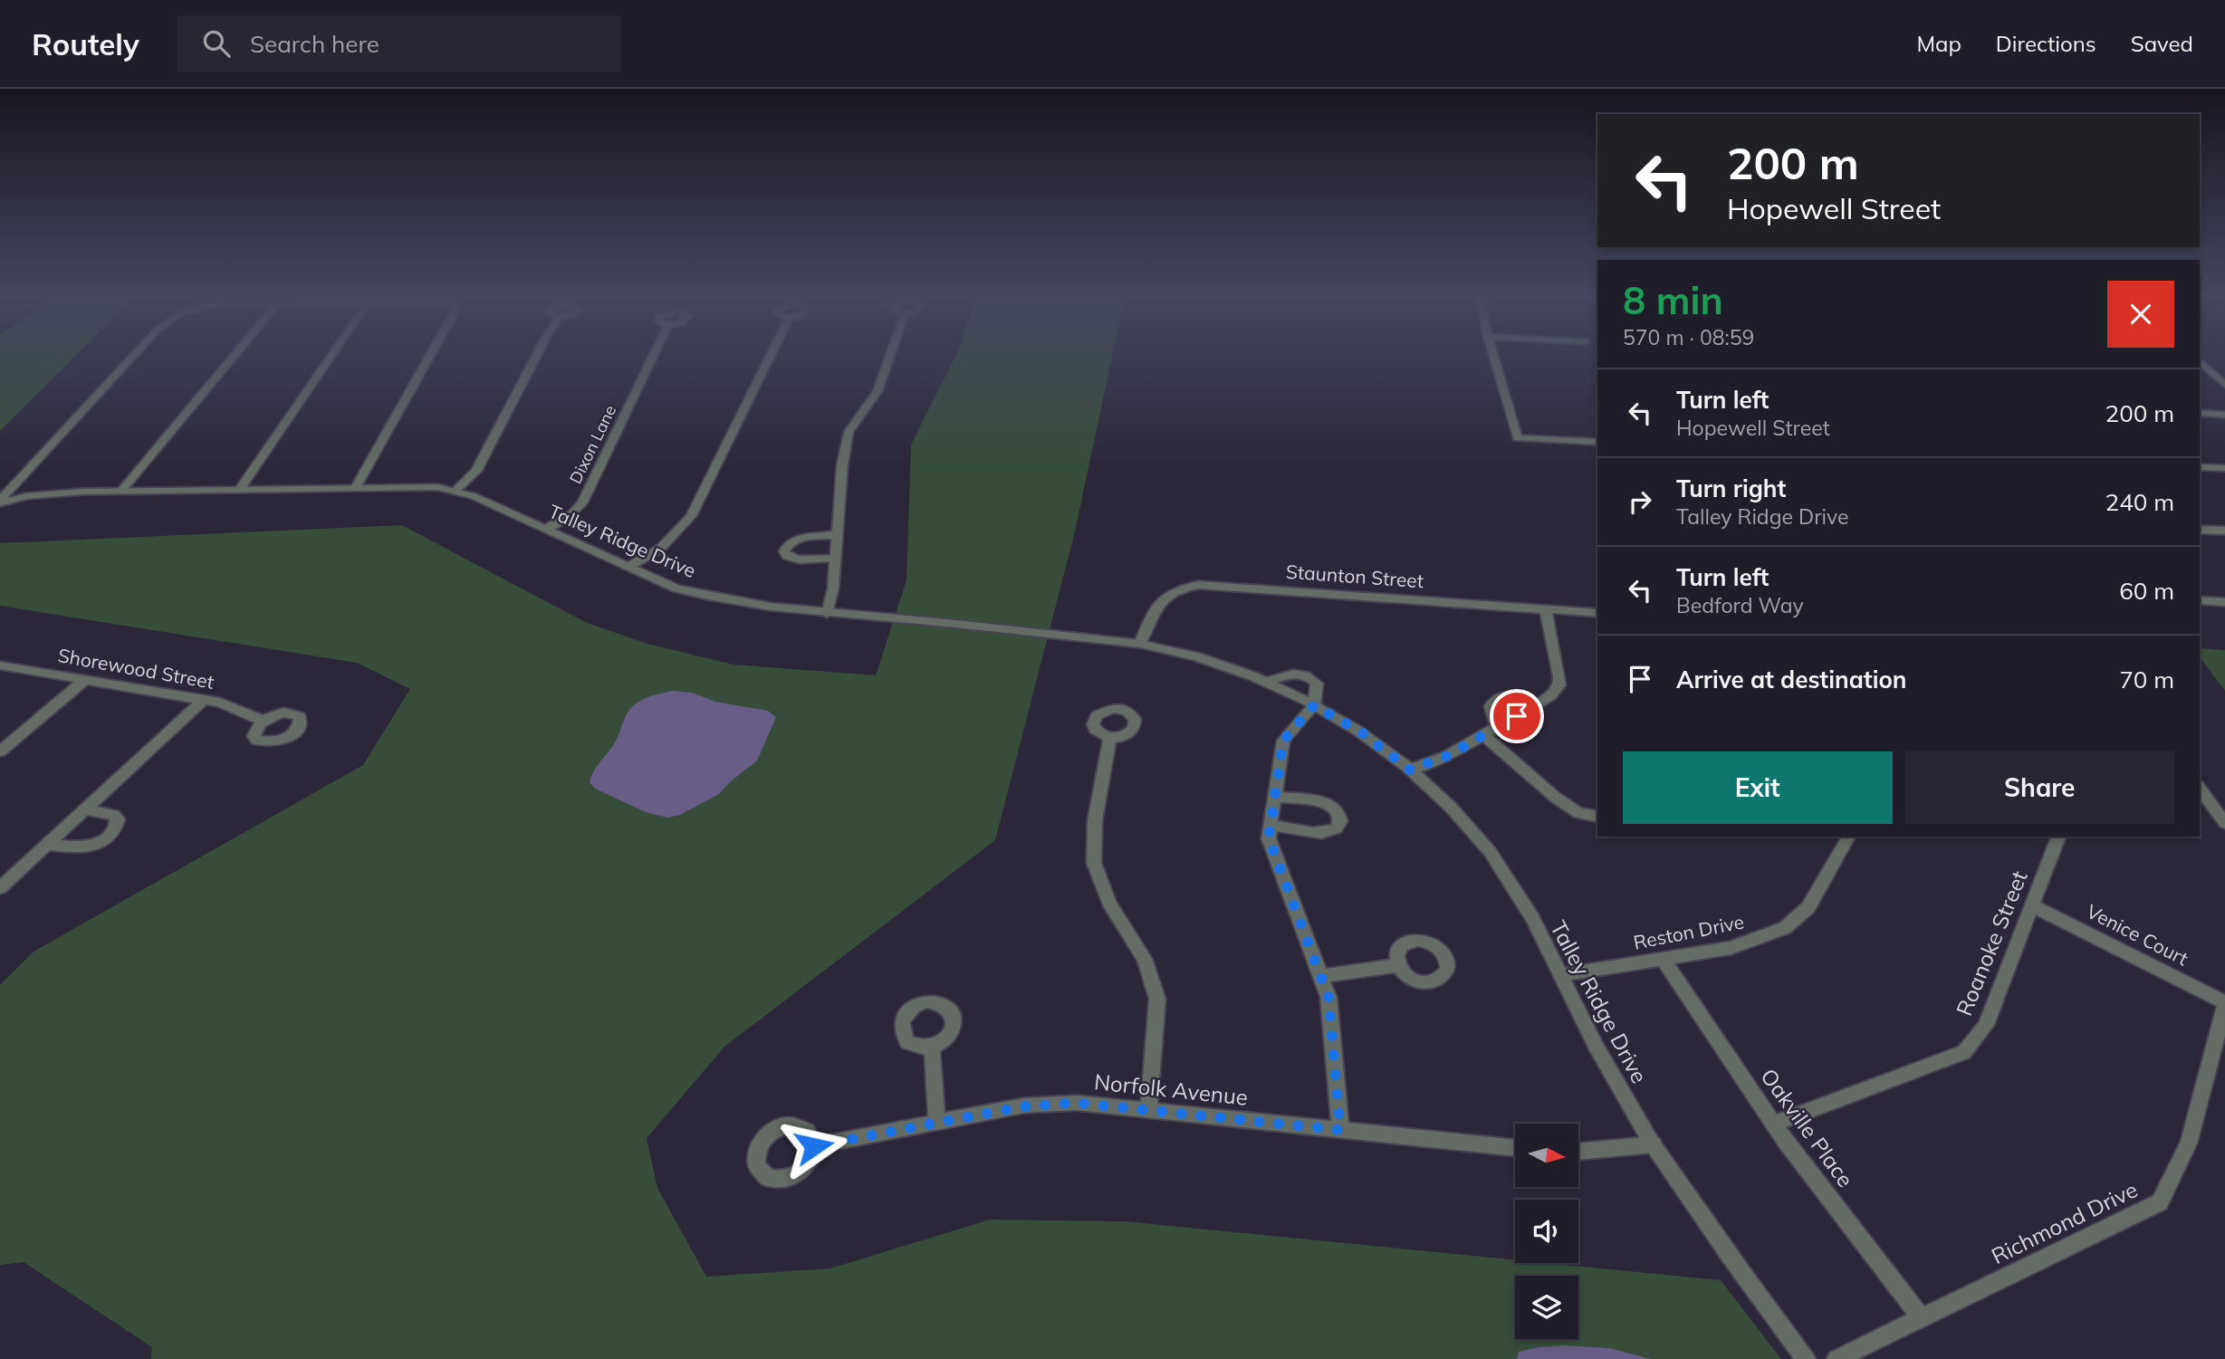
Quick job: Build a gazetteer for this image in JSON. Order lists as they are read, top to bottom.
{
  "streets": {
    "street": [
      "Dixon Lane",
      "Talley Ridge Drive",
      "Staunton Street",
      "Shorewood Street",
      "Reston Drive",
      "Venice Court",
      "Roanoke Street",
      "Norfolk Avenue",
      "Oakville Place",
      "Richmond Drive"
    ]
  },
  "crossings": [
    ["Dixon Lane", "Talley Ridge Drive"],
    ["Talley Ridge Drive", "Staunton Street"],
    ["Talley Ridge Drive", "Reston Drive"],
    ["Reston Drive", "Oakville Place"],
    ["Venice Court", "Roanoke Street"],
    ["Venice Court", "Richmond Drive"],
    ["Roanoke Street", "Oakville Place"],
    ["Oakville Place", "Richmond Drive"]
  ],
  "north": "right",
  "page": {
    "header": "Routely",
    "search": "Search here",
    "nav": ["Map", "Directions", "Saved"],
    "turn": ["200 m", "Hopewell Street"],
    "heading": ["8 min", "570 m · 08:59"],
    "list": [
      {
        "name": "Turn left",
        "note": "Hopewell Street",
        "value": "200 m"
      },
      {
        "name": "Turn right",
        "note": "Talley Ridge Drive",
        "value": "240 m"
      },
      {
        "name": "Turn left",
        "note": "Bedford Way",
        "value": "60 m"
      },
      {
        "name": "Arrive at destination",
        "value": "70 m"
      }
    ],
    "buttons": ["Exit", "Share"]
  }
}
